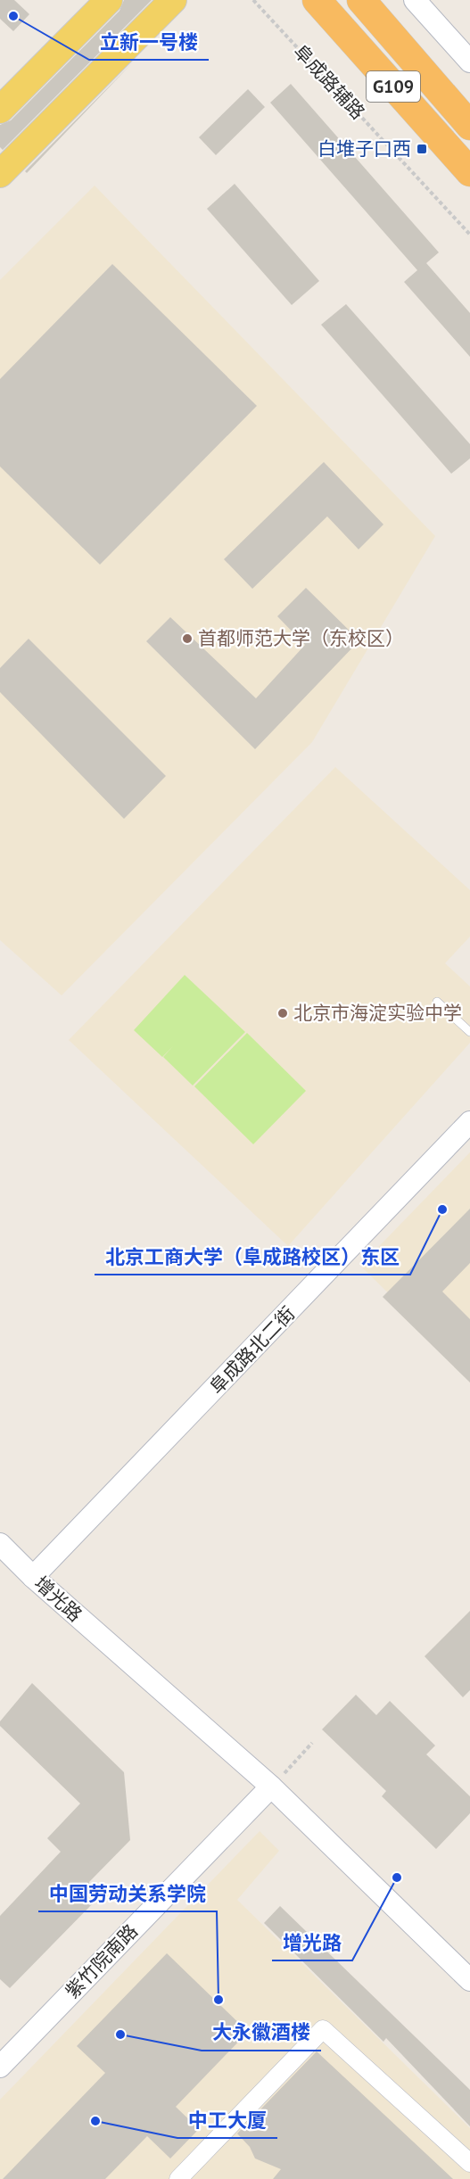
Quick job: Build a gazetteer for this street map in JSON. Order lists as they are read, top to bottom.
{
  "streets": {
    "highway": ["G109"],
    "street": ["阜成路北二街", "增光路", "紫竹院南路"],
    "path": ["阜成路辅路"]
  },
  "crossings": [
    ["阜成路北二街", "增光路"],
    ["增光路", "紫竹院南路"]
  ],
  "places": {
    "other": [
      "立新一号楼",
      "首都师范大学（东校区）",
      "北京市海淀实验中学",
      "北京工商大学（阜成路校区）东区",
      "增光路",
      "中国劳动关系学院",
      "大永徽酒楼",
      "中工大厦"
    ],
    "transit": ["白堆子口西"]
  }
}
